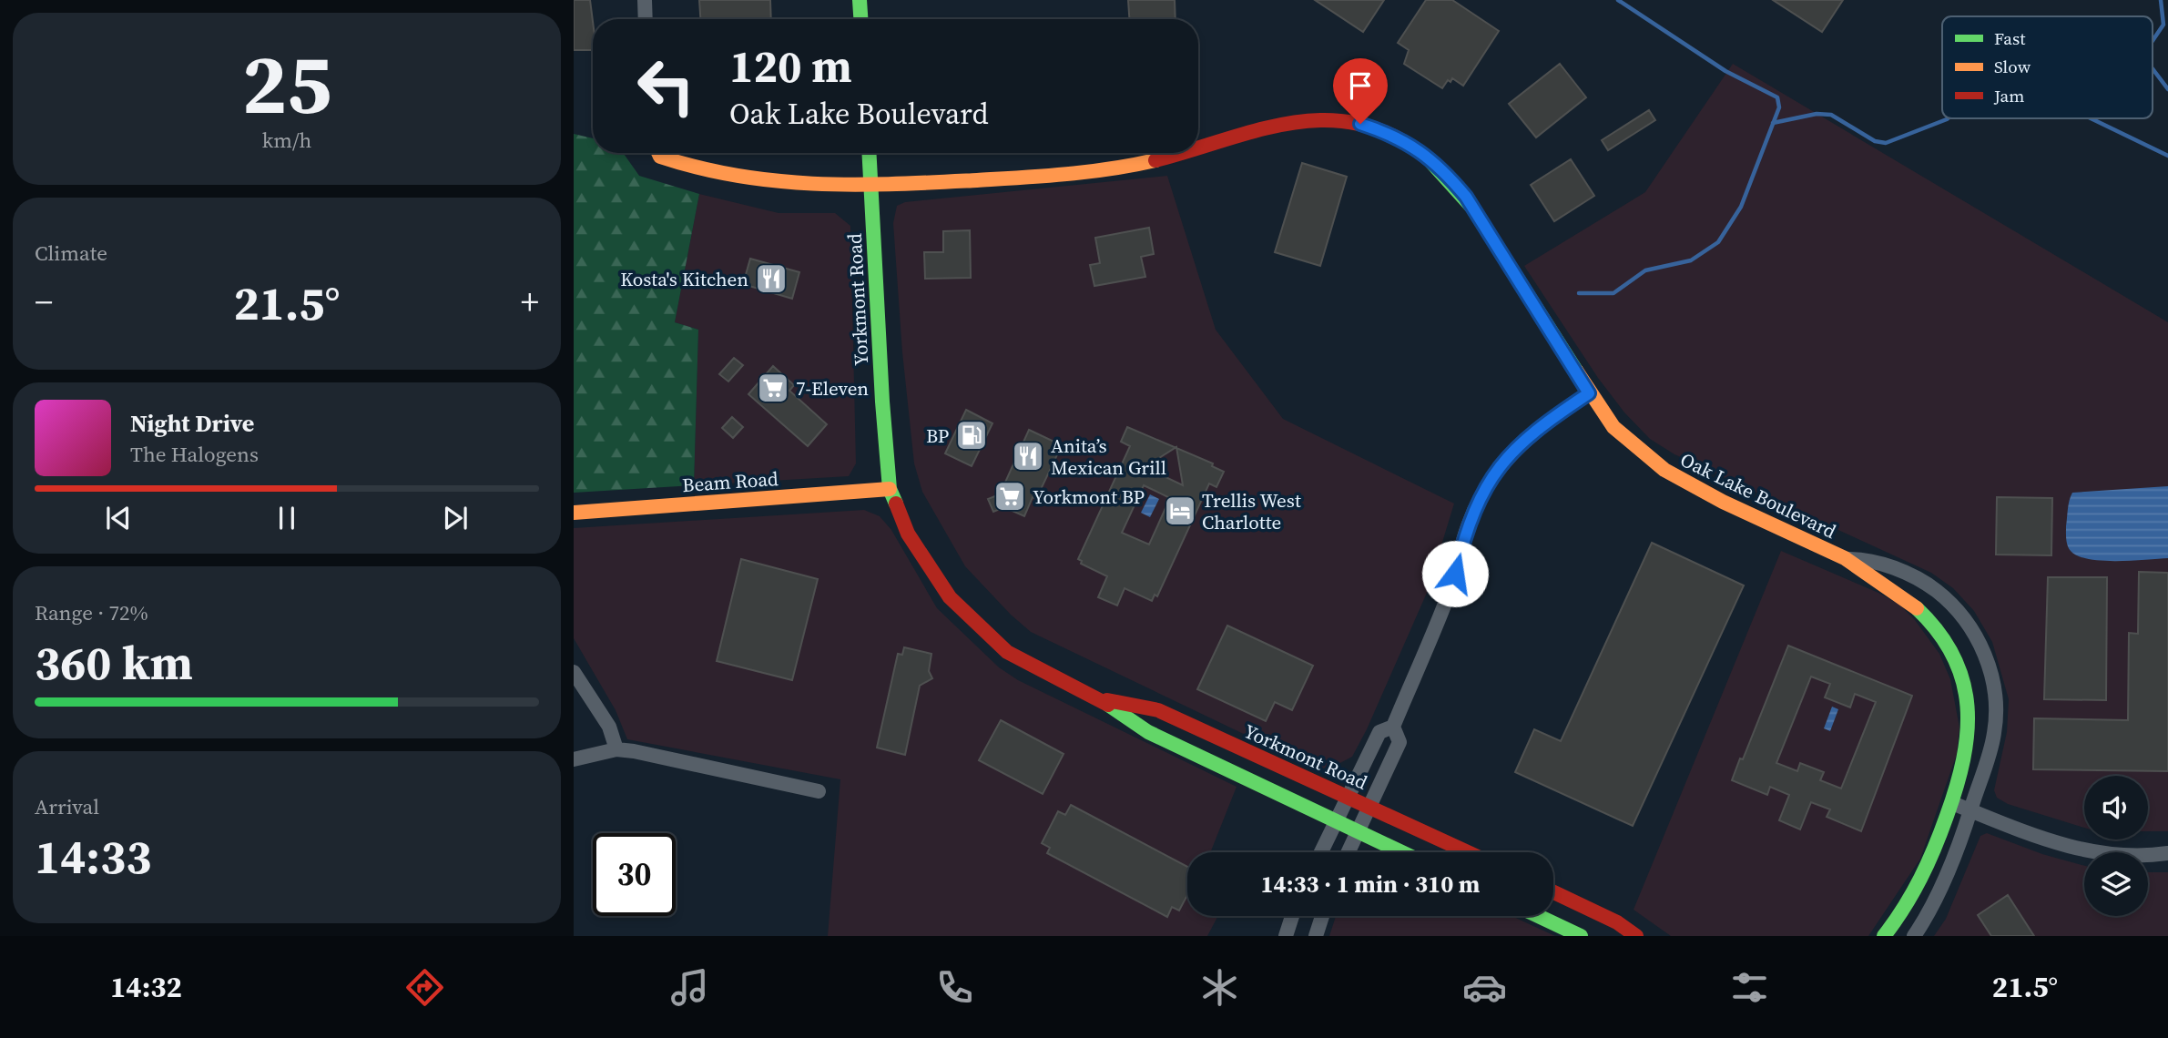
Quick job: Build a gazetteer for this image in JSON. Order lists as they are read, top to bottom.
{
  "streets": {
    "street": ["Yorkmont Road", "Beam Road", "Oak Lake Boulevard"]
  },
  "crossings": [
    ["Yorkmont Road", "Beam Road"],
    ["Yorkmont Road", "Oak Lake Boulevard"]
  ],
  "places": {
    "restaurant": ["Kosta's Kitchen", "Anita’s Mexican Grill"],
    "supermarket": ["7-Eleven", "Yorkmont BP"],
    "fuel station": ["BP"],
    "hotel": ["Trellis West Charlotte"]
  },
  "legend": ["Fast", "Slow", "Jam"],
  "page": {
    "tile": [
      ["25", "km/h"],
      "Climate",
      ["Range · 72%", "360 km"],
      ["Arrival", "14:33"]
    ],
    "turn": ["120 m", "Oak Lake Boulevard"],
    "heat": ["−", "21.5°", "+"],
    "song": ["Night Drive", "The Halogens"],
    "limit": "30",
    "trip": "14:33 · 1 min · 310 m",
    "tabs": ["14:32", "21.5°"]
  }
}
